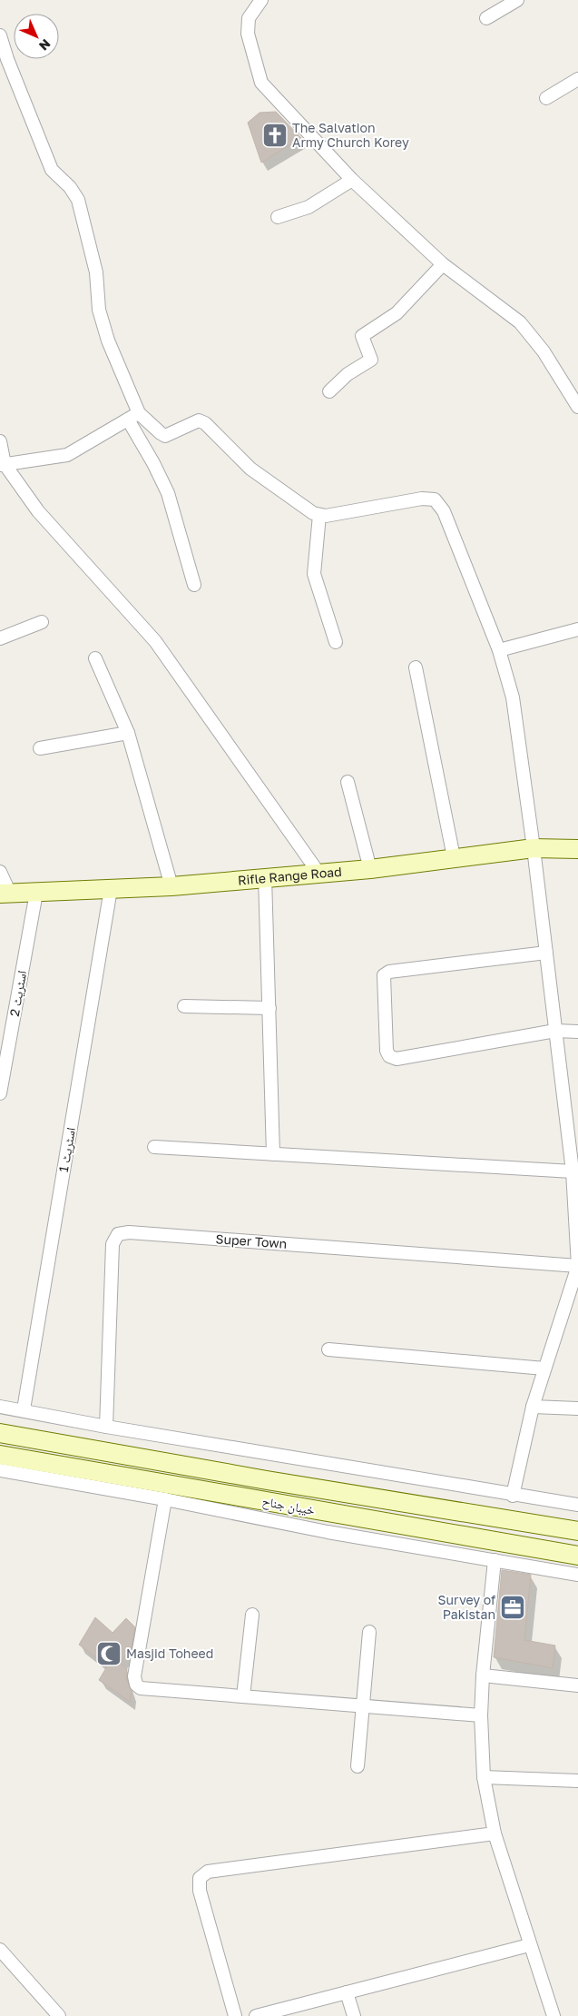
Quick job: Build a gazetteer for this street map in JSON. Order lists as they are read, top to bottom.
{
  "streets": {
    "main road": ["Rifle Range Road", "خیبان جناح"],
    "street": ["اسٹریٹ 2", "اسٹریٹ 1", "Super Town"]
  },
  "crossings": [
    ["Rifle Range Road", "اسٹریٹ 2"],
    ["Rifle Range Road", "اسٹریٹ 1"]
  ],
  "places": {
    "church": ["The Salvation Army Church Korey"],
    "office": ["Survey of Pakistan"],
    "mosque": ["Masjid Toheed"]
  },
  "north": "bottom right"
}
